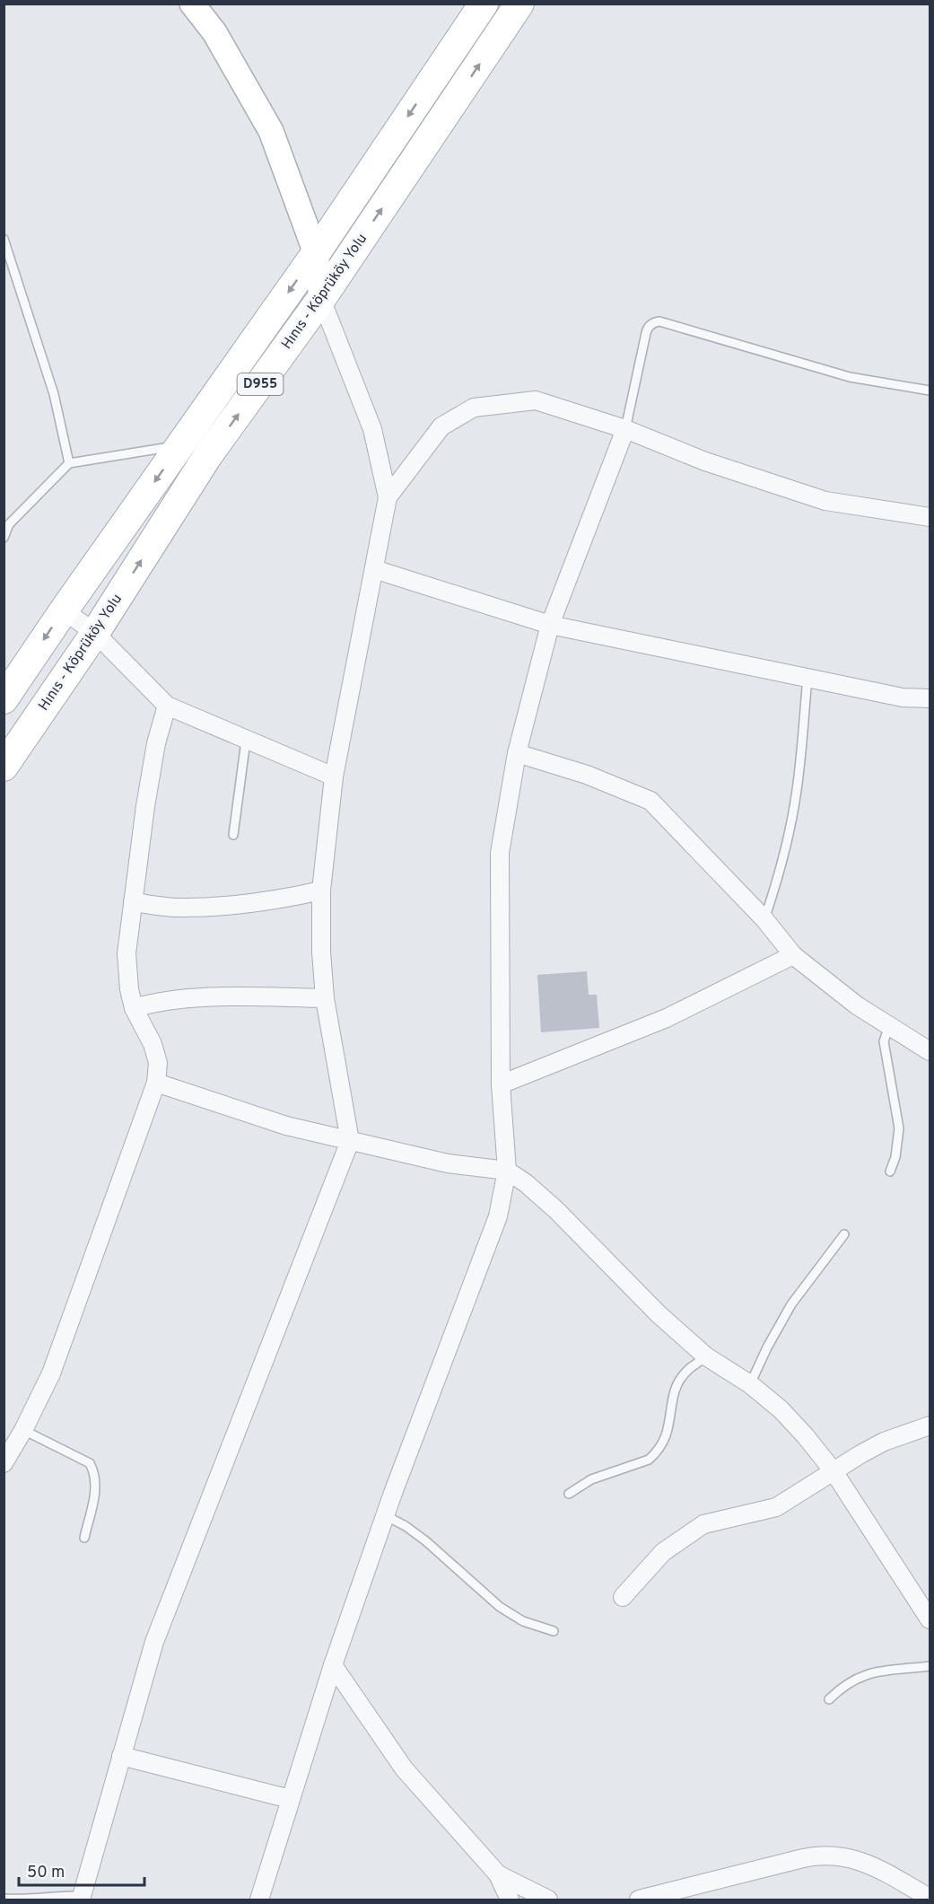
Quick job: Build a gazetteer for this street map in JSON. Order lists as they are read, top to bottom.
{
  "streets": {
    "main road": ["Hınıs - Köprüköy Yolu", "D955"]
  },
  "scale_bar": "50 m"
}
